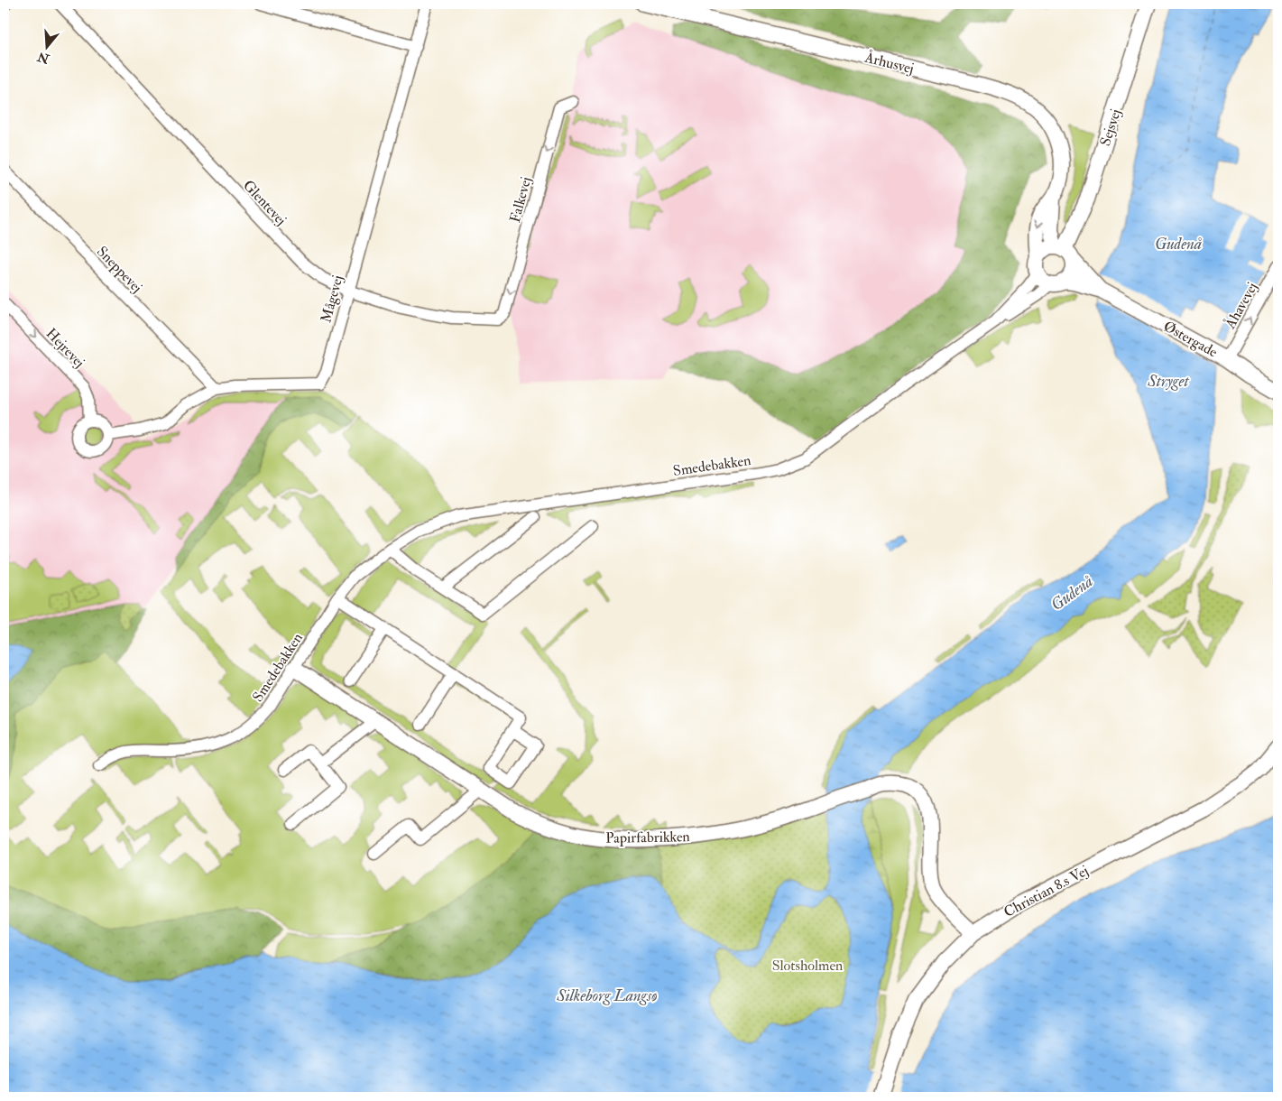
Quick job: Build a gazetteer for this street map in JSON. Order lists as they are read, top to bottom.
{
  "streets": {
    "street": [
      "Århusvej",
      "Sejsvej",
      "Falkevej",
      "Glentevej",
      "Sneppevej",
      "Mågevej",
      "Åhavevej",
      "Østergade",
      "Hejrevej",
      "Smedebakken",
      "Papirfabrikken",
      "Christian 8.s Vej"
    ]
  },
  "crossings": [
    ["Århusvej", "Sejsvej"],
    ["Århusvej", "Østergade"],
    ["Århusvej", "Smedebakken"],
    ["Sejsvej", "Østergade"],
    ["Sejsvej", "Smedebakken"],
    ["Falkevej", "Glentevej"],
    ["Glentevej", "Mågevej"],
    ["Sneppevej", "Mågevej"],
    ["Mågevej", "Hejrevej"],
    ["Åhavevej", "Østergade"],
    ["Østergade", "Smedebakken"],
    ["Smedebakken", "Papirfabrikken"],
    ["Papirfabrikken", "Christian 8.s Vej"]
  ],
  "one_way": ["Falkevej", "Åhavevej", "Hejrevej"],
  "water": ["Gudenå", "Stryget", "Silkeborg Langsø"],
  "parks": ["Slotsholmen"],
  "north": "bottom"
}
